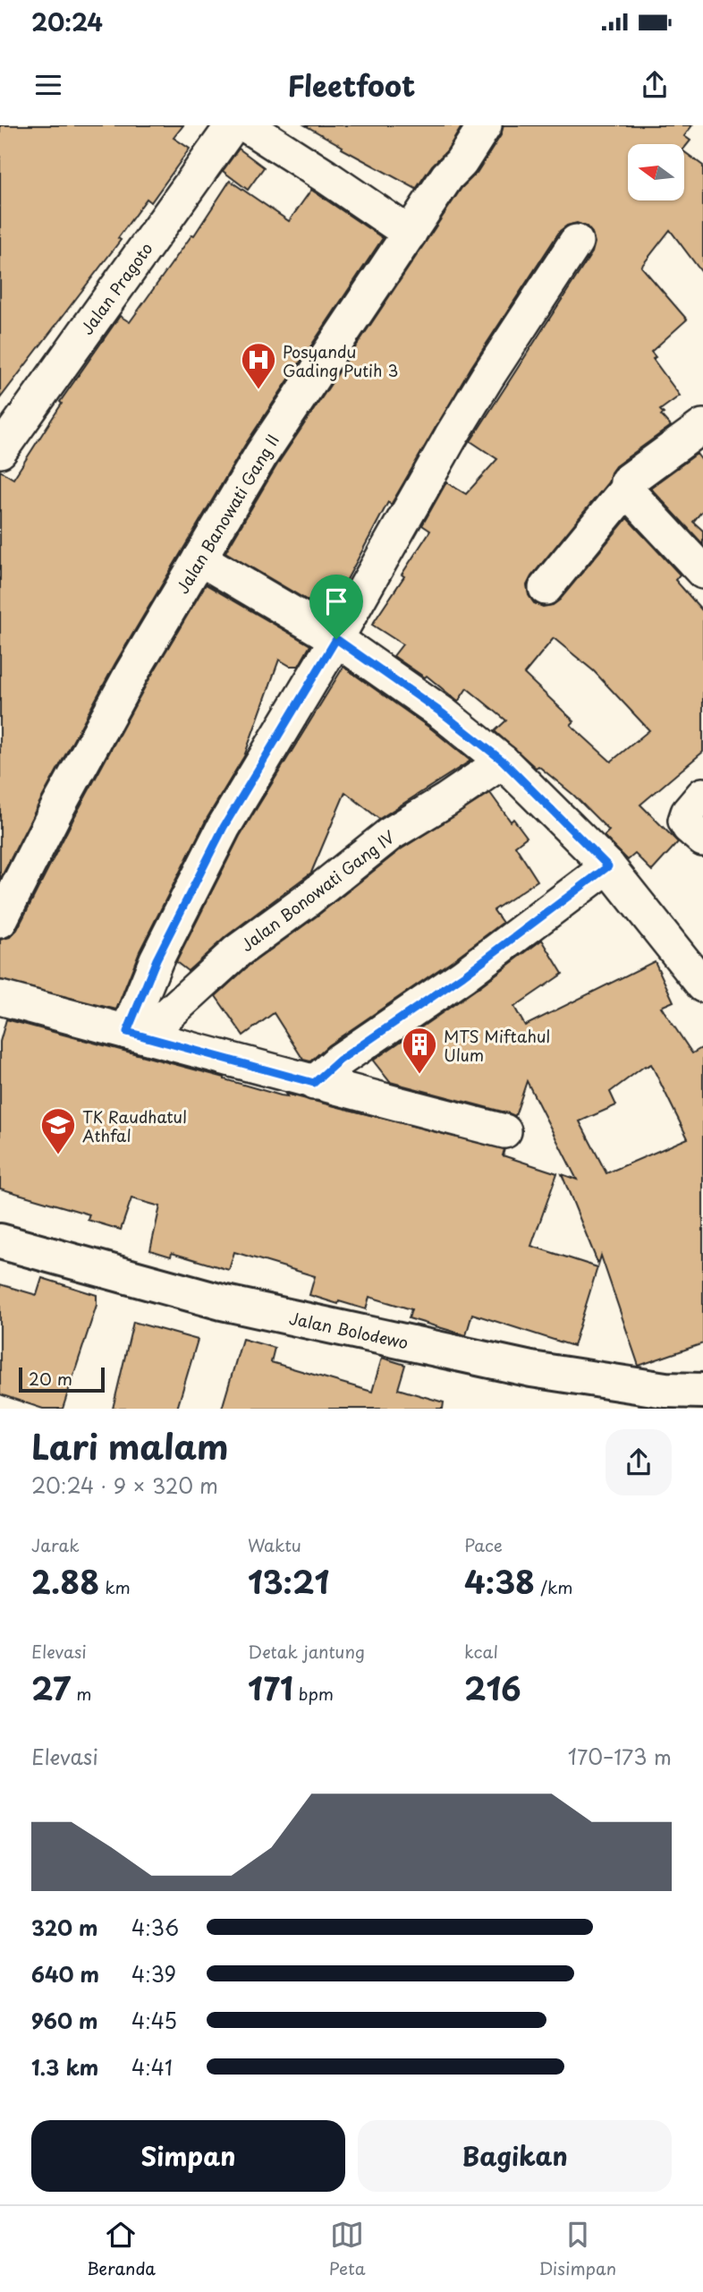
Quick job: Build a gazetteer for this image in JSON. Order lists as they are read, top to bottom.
{
  "streets": {
    "street": [
      "Jalan Pragoto",
      "Jalan Banowati Gang II",
      "Jalan Bonowati Gang IV",
      "Jalan Bolodewo"
    ]
  },
  "places": {
    "hospital": ["Posyandu Gading Putih 3"],
    "building": ["MTS Miftahul Ulum"],
    "school or university": ["TK Raudhatul Athfal"]
  },
  "scale_bar": "20 m",
  "north": "left",
  "page": {
    "status": "20:24",
    "header": "Fleetfoot",
    "scale": "20 m",
    "heading": ["Lari malam", "20:24 · 9 × 320 m"],
    "stats": [
      ["Jarak", "2.88 km"],
      ["Waktu", "13:21"],
      ["Pace", "4:38 /km"],
      ["Elevasi", "27 m"],
      ["Detak jantung", "171 bpm"],
      ["kcal", "216"]
    ],
    "chart": ["Elevasi", "170–173 m"],
    "list": [
      {
        "name": "320 m",
        "note": "4:36"
      },
      {
        "name": "640 m",
        "note": "4:39"
      },
      {
        "name": "960 m",
        "note": "4:45"
      },
      {
        "name": "1.3 km",
        "note": "4:41"
      }
    ],
    "buttons": ["Simpan", "Bagikan"],
    "tabs": ["Beranda", "Peta", "Disimpan"]
  }
}
